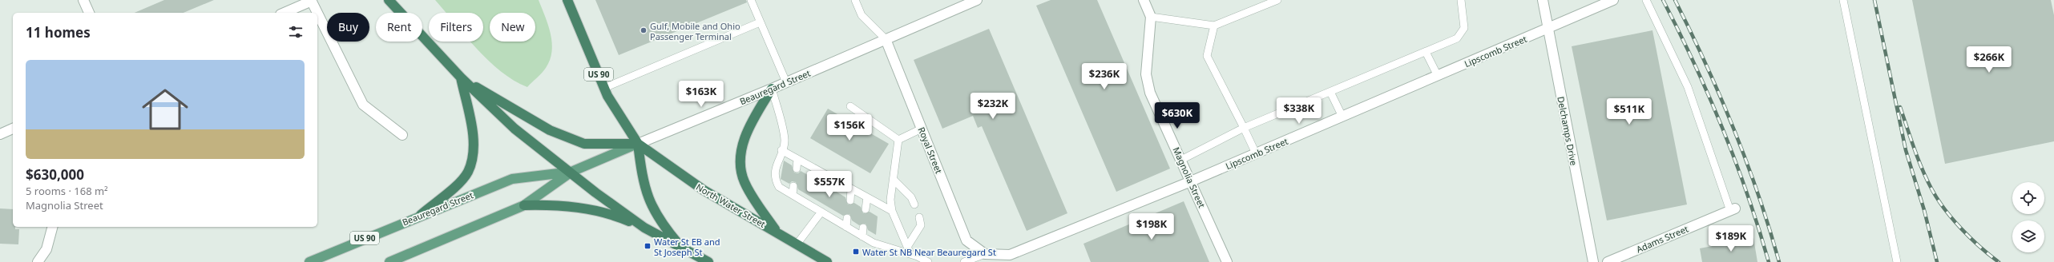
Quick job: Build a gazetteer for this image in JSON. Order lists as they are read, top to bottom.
{
  "streets": {
    "highway": ["US 90", "North Water Street"],
    "main road": ["Beauregard Street"],
    "street": [
      "Lipscomb Street",
      "Delchamps Drive",
      "Royal Street",
      "Magnolia Street",
      "Adams Street"
    ]
  },
  "crossings": [
    ["Lipscomb Street", "Delchamps Drive"],
    ["Lipscomb Street", "Royal Street"],
    ["Lipscomb Street", "Magnolia Street"],
    ["US 90", "Beauregard Street"],
    ["US 90", "North Water Street"],
    ["Beauregard Street", "Royal Street"],
    ["Beauregard Street", "North Water Street"]
  ],
  "places": {
    "other": ["Gulf, Mobile and Ohio Passenger Terminal"],
    "transit": ["Water St EB and St Joseph St", "Water St NB Near Beauregard St"]
  },
  "page": {
    "chip": [
      "Buy",
      "Rent",
      "Filters",
      "New"
    ],
    "heading": "11 homes",
    "price": [
      "$266K",
      "$236K",
      "$163K",
      "$232K",
      "$338K",
      "$511K",
      "$630K",
      "$156K",
      "$557K",
      "$198K",
      "$189K"
    ],
    "list": [
      {
        "name": "$630,000",
        "note": "5 rooms · 168 m² · Magnolia Street"
      }
    ]
  }
}
